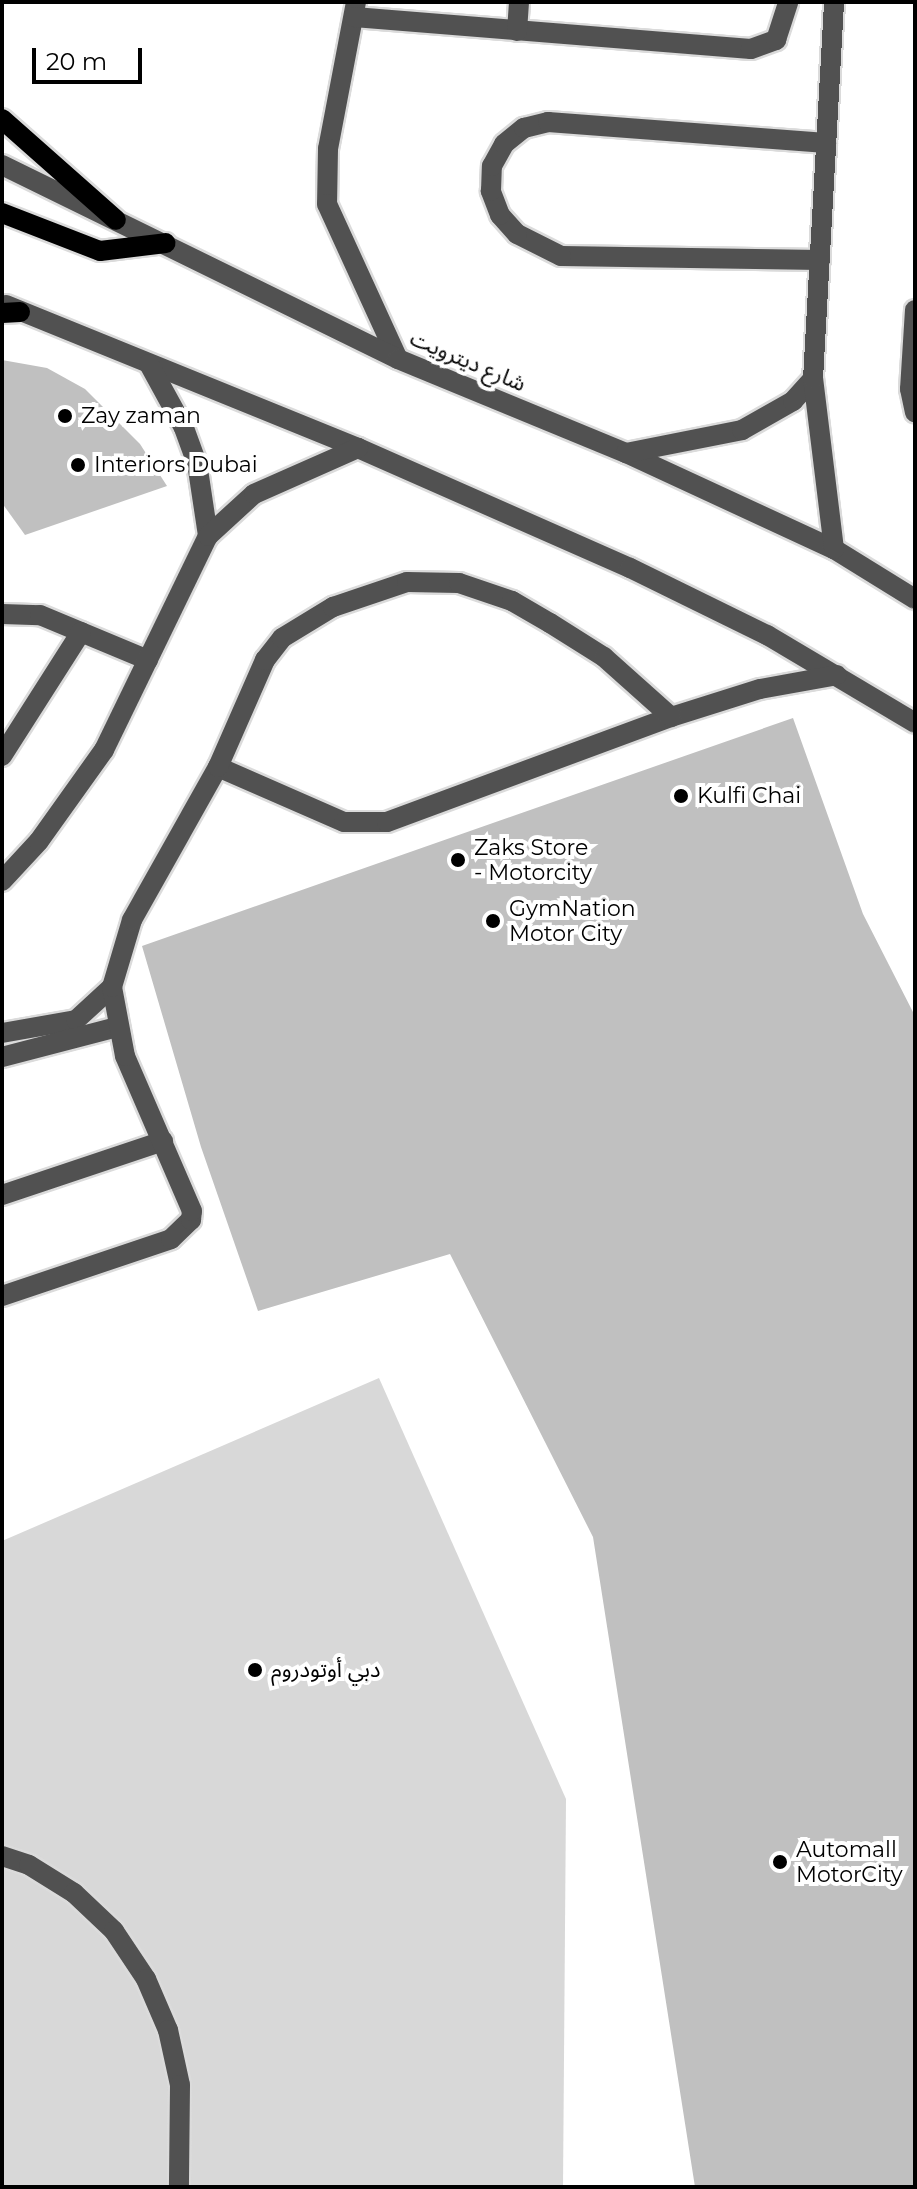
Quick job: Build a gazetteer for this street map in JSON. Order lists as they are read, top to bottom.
{
  "streets": {
    "street": ["شارع ديترويت"]
  },
  "places": [
    "Zay zaman",
    "Interiors Dubai",
    "Kulfi Chai",
    "Zaks Store - Motorcity",
    "GymNation Motor City",
    "دبي أوتودروم",
    "Automall MotorCity"
  ],
  "scale_bar": "20 m"
}
